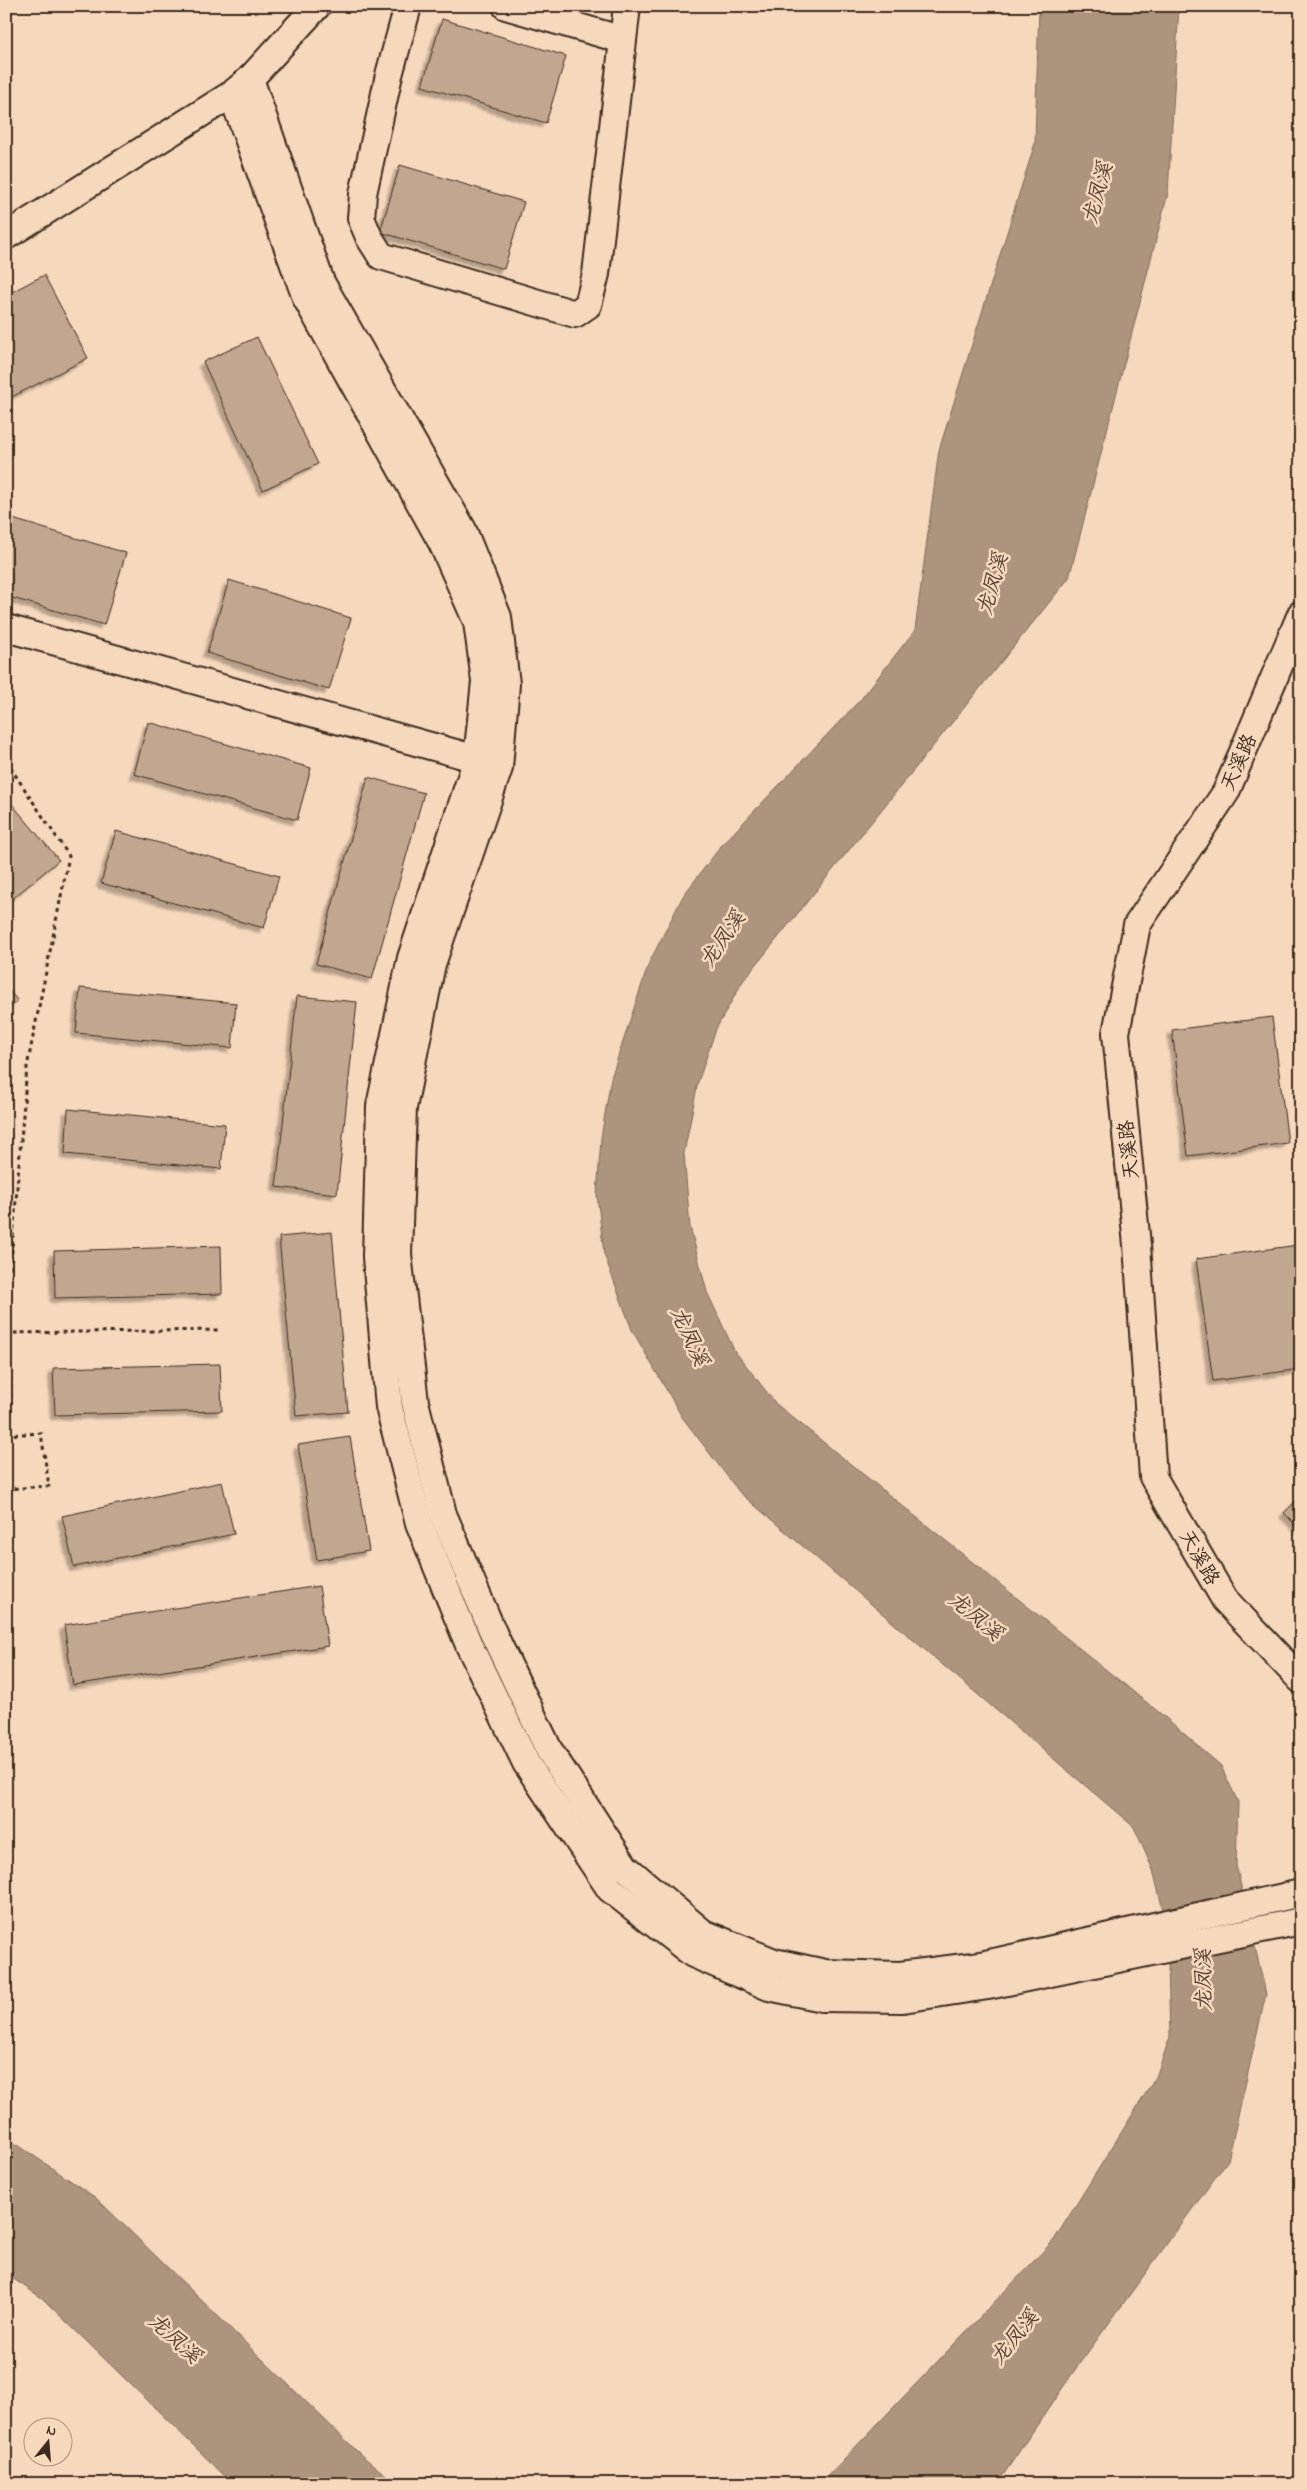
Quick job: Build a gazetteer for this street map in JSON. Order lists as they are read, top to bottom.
{
  "streets": {
    "street": ["天溪路"]
  },
  "water": ["龙凤溪"],
  "north": "top"
}
